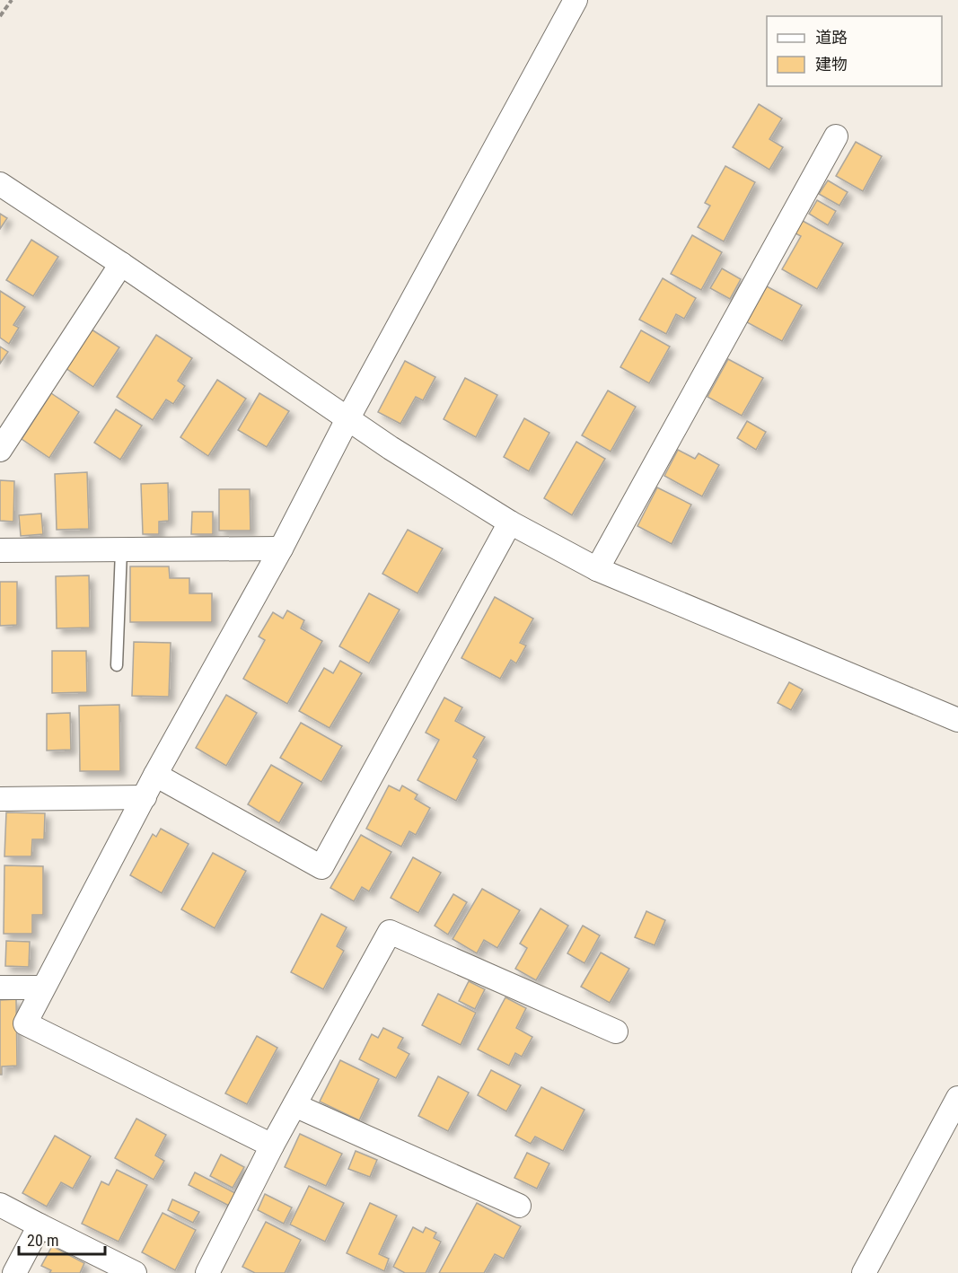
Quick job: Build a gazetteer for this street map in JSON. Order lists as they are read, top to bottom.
{
  "legend": ["道路", "建物"],
  "scale_bar": "20 m"
}
